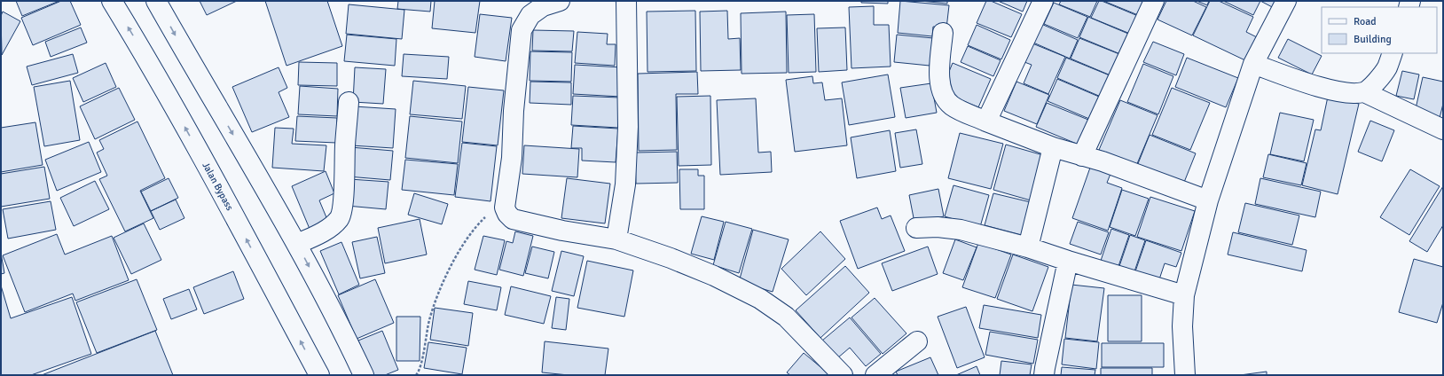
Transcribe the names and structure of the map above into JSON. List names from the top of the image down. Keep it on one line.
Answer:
{"streets":{"main road":["Jalan Bypass"]},"legend":["Road","Building"]}
